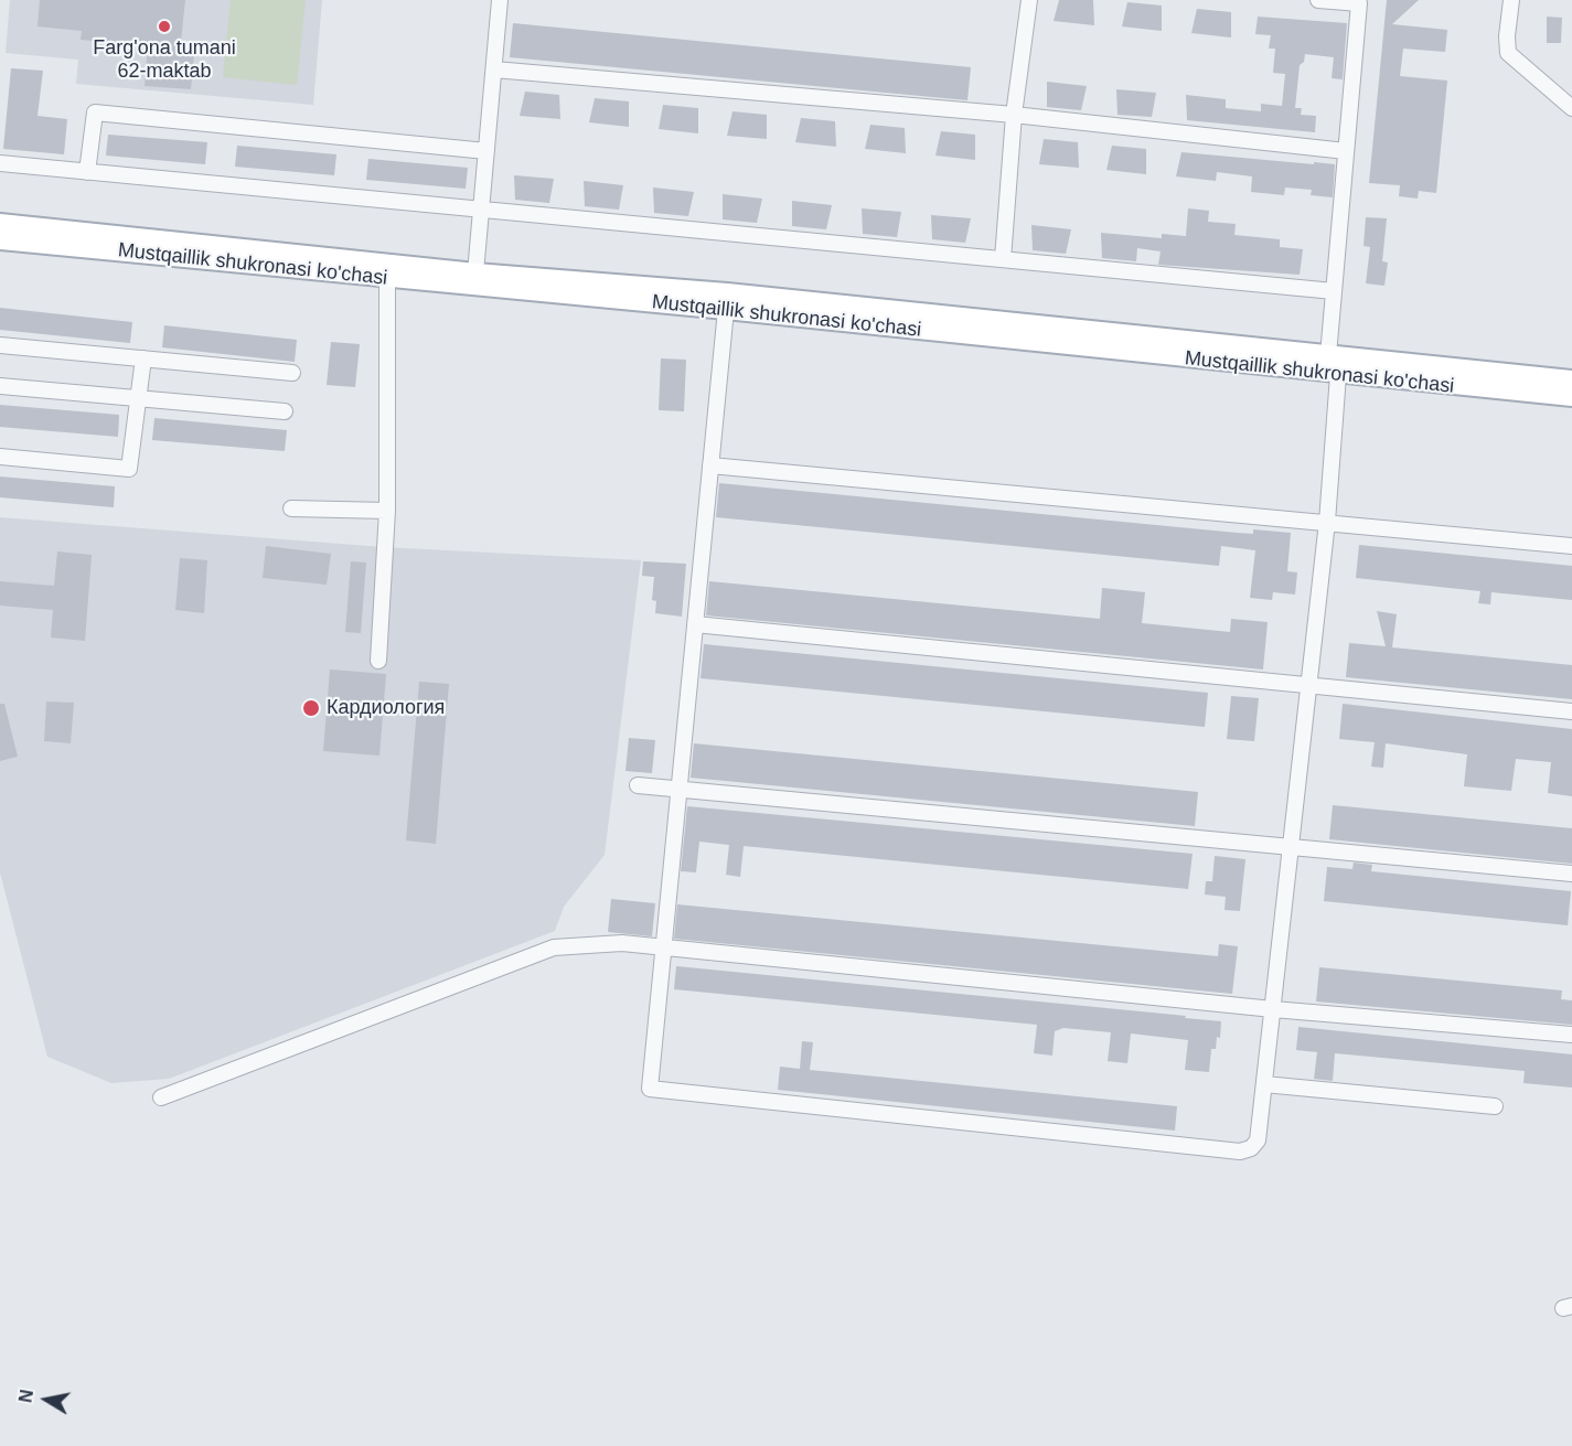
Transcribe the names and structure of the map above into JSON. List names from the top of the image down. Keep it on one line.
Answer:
{"streets":{"main road":["Mustqaillik shukronasi ko'chasi"]},"places":["Farg'ona tumani 62-maktab","Кардиология"],"north":"left"}
